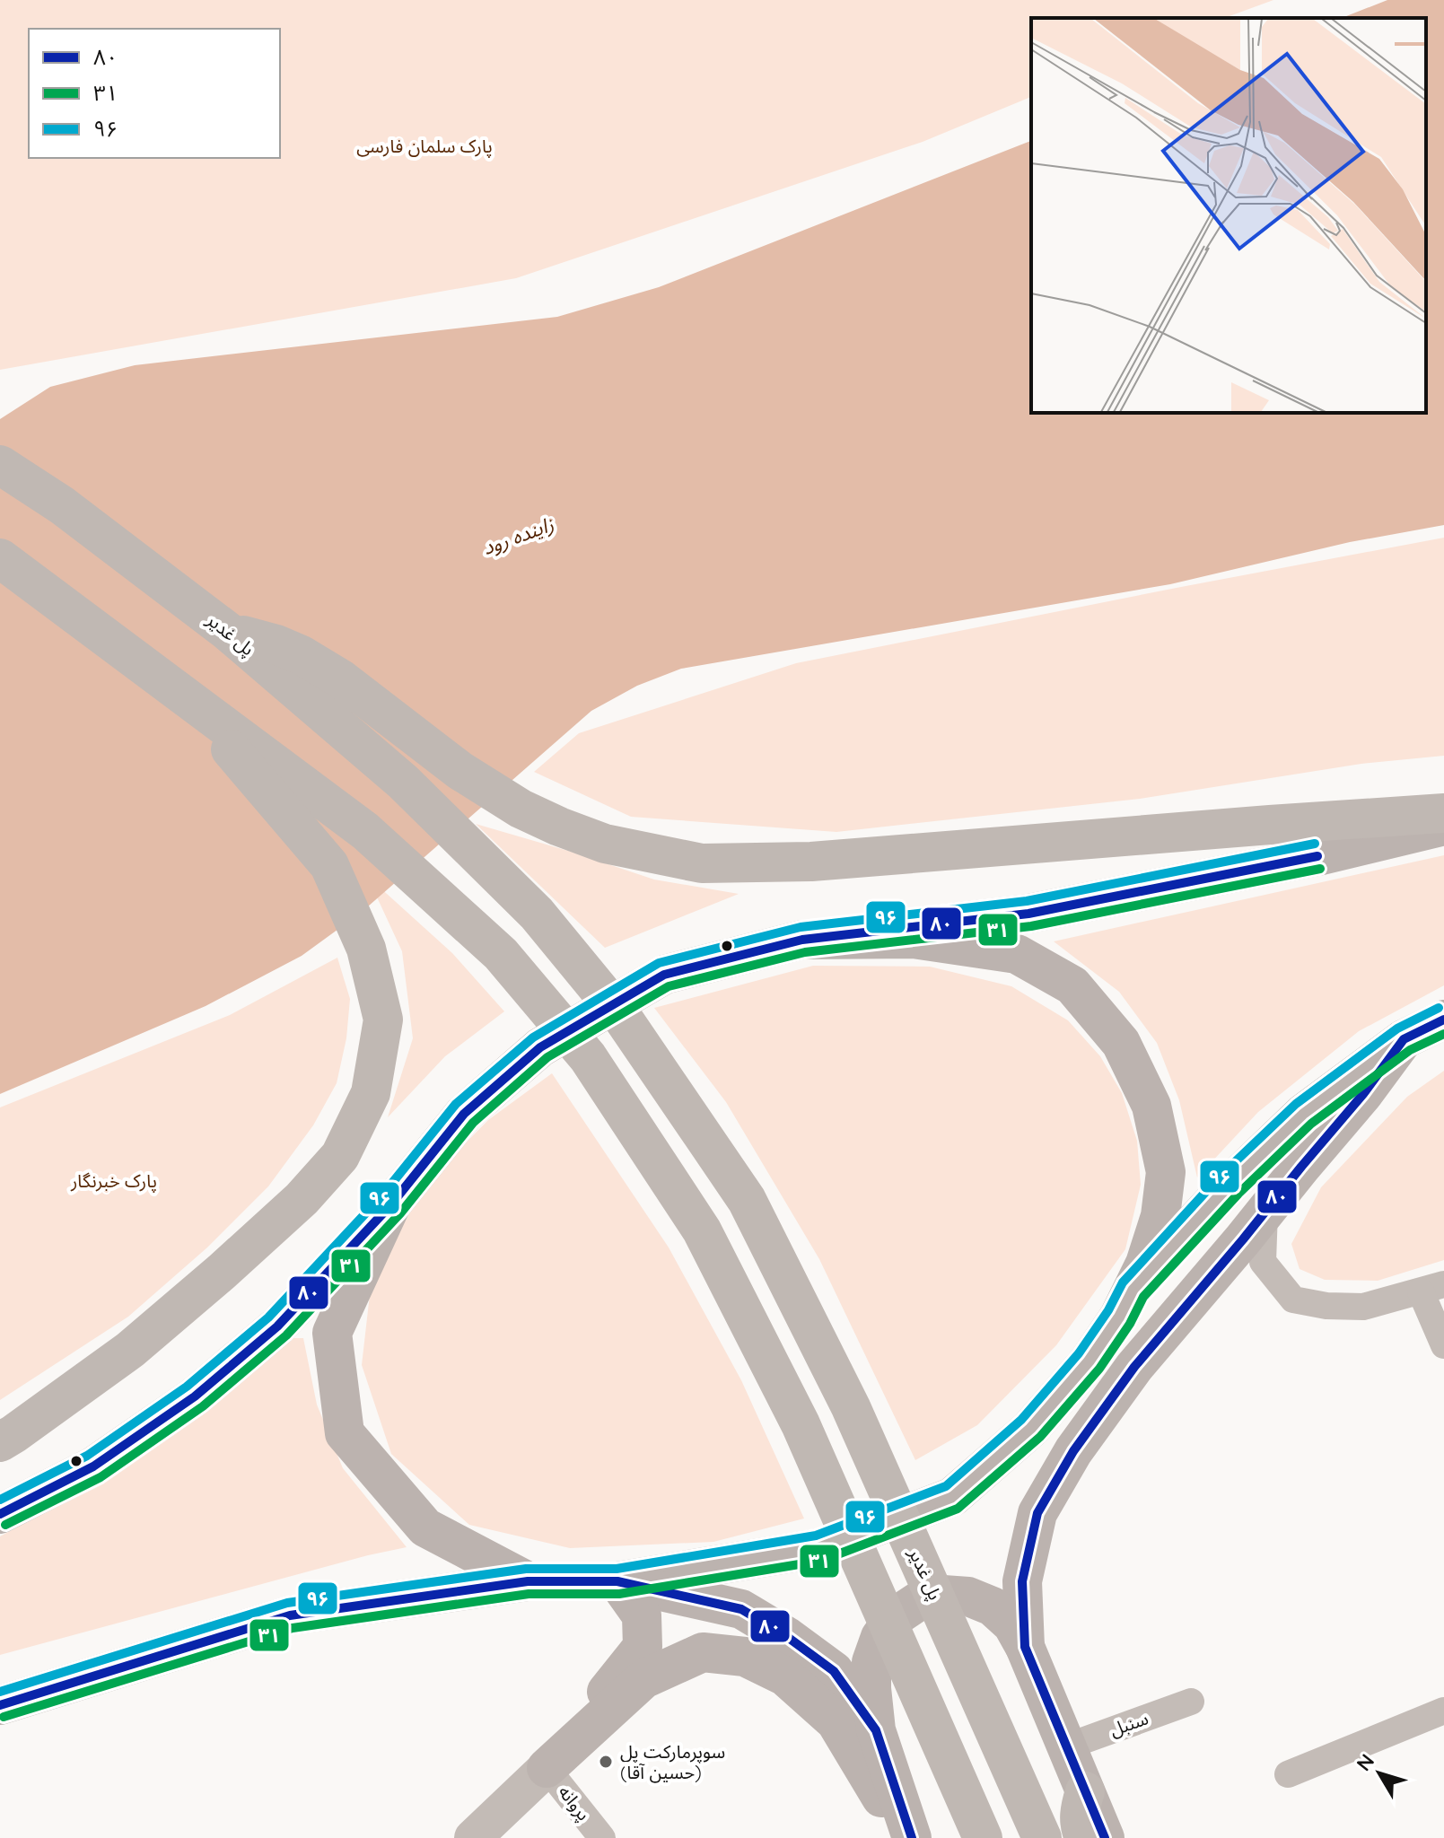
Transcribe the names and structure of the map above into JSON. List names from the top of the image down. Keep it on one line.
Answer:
{"streets":{"highway":["پل غدیر"],"street":["سنبل","پروانه"]},"water":["زاینده رود"],"parks":["پارک سلمان فارسی","پارک خبرنگار"],"places":["سوپرمارکت پل (حسین آقا)"],"lines":["transit line ۹۶","transit line ۸۰","transit line ۳۱"],"legend":["۸۰","۳۱","۹۶"],"north":"top left"}
